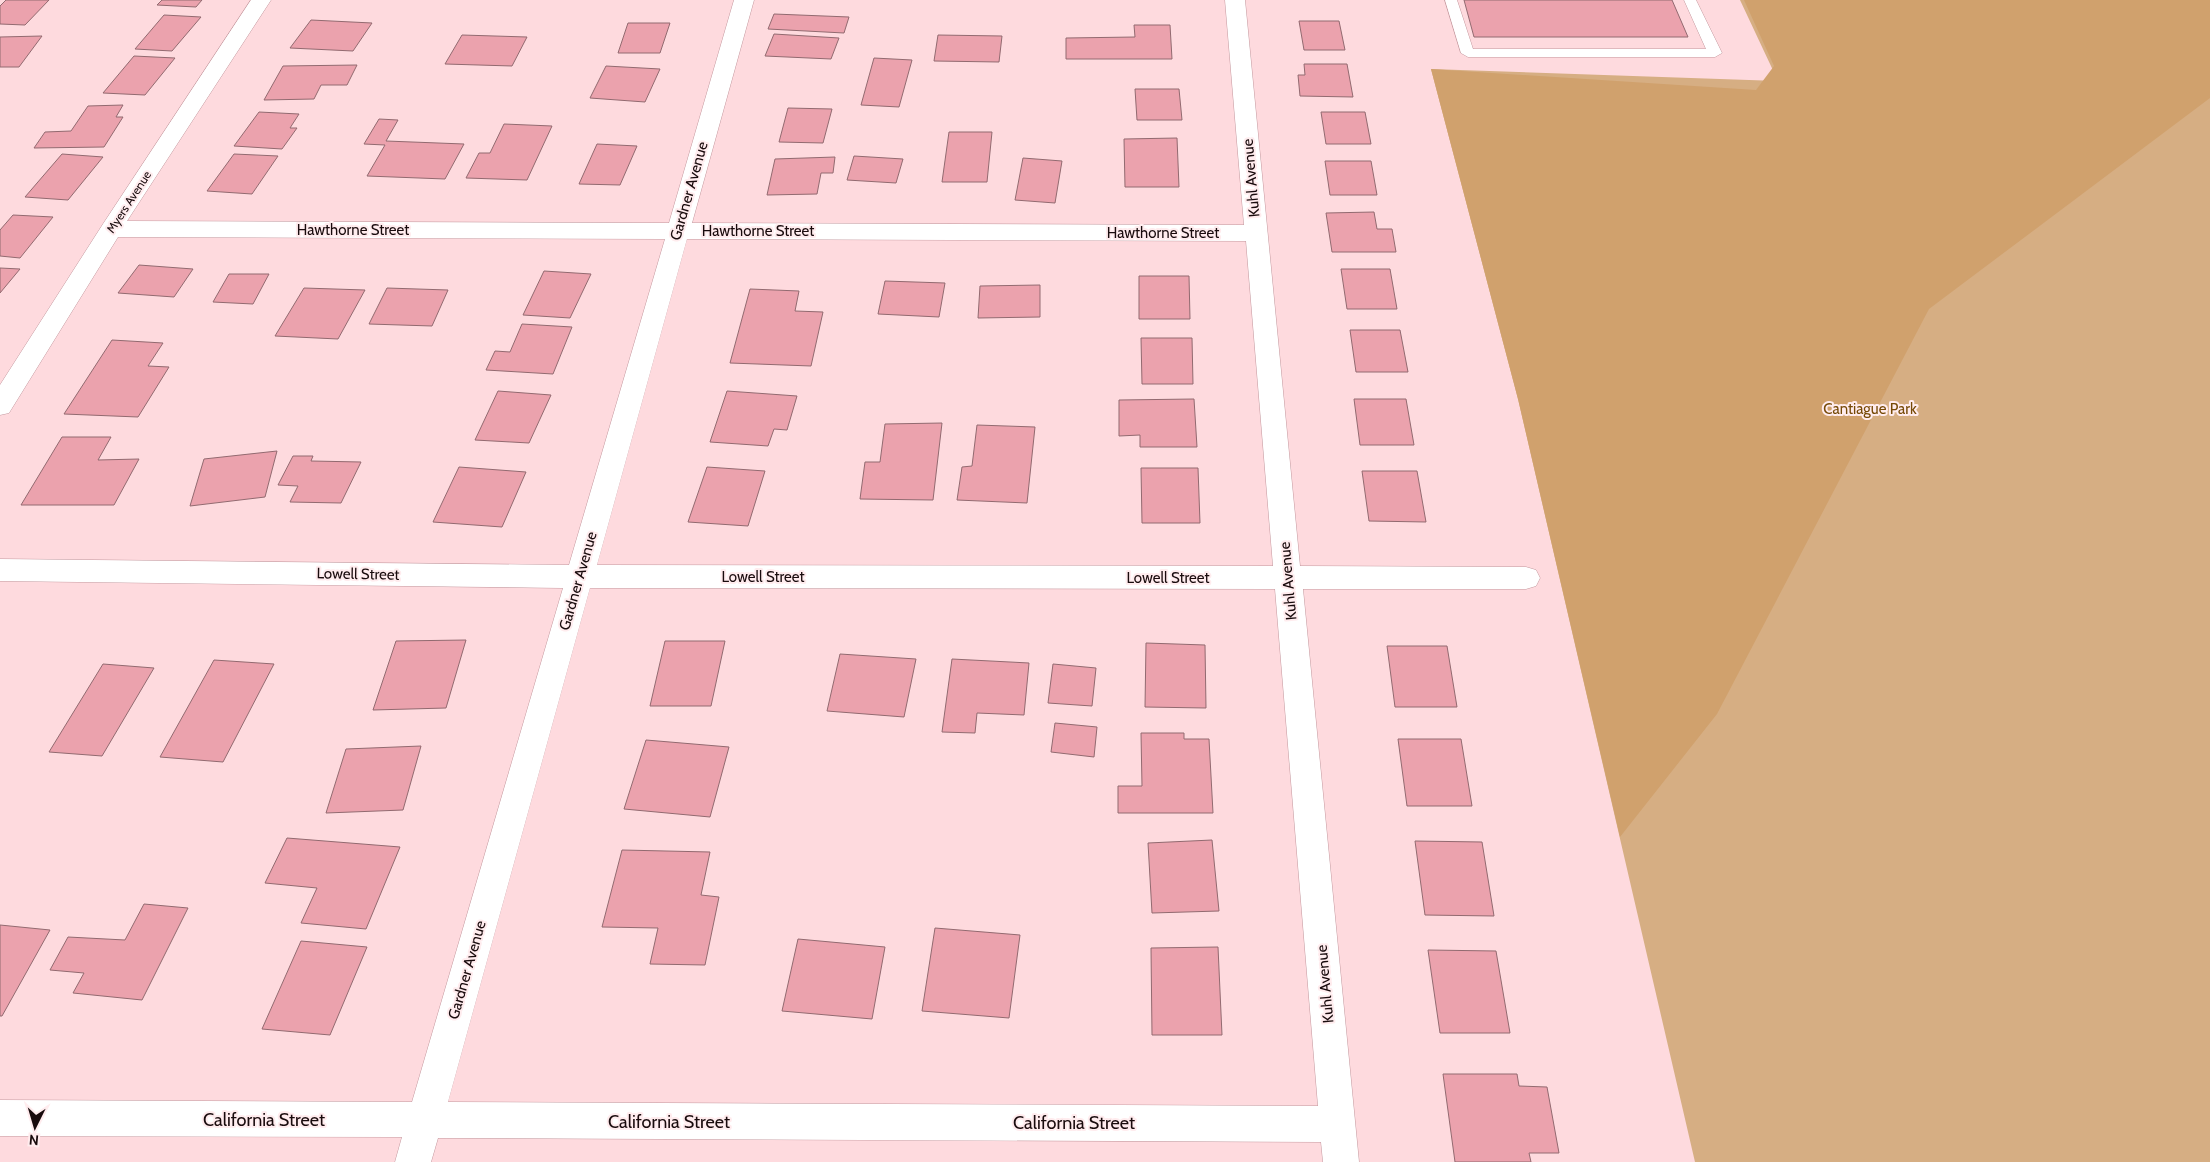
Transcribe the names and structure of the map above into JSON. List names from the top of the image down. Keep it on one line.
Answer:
{"streets":{"street":["Kuhl Avenue","Gardner Avenue","Myers Avenue","Hawthorne Street","Lowell Street","California Street"]},"crossings":[["Kuhl Avenue","Hawthorne Street"],["Kuhl Avenue","Lowell Street"],["Kuhl Avenue","California Street"],["Gardner Avenue","Hawthorne Street"],["Gardner Avenue","Lowell Street"],["Gardner Avenue","California Street"],["Myers Avenue","Hawthorne Street"]],"parks":["Cantiague Park"],"north":"bottom"}
